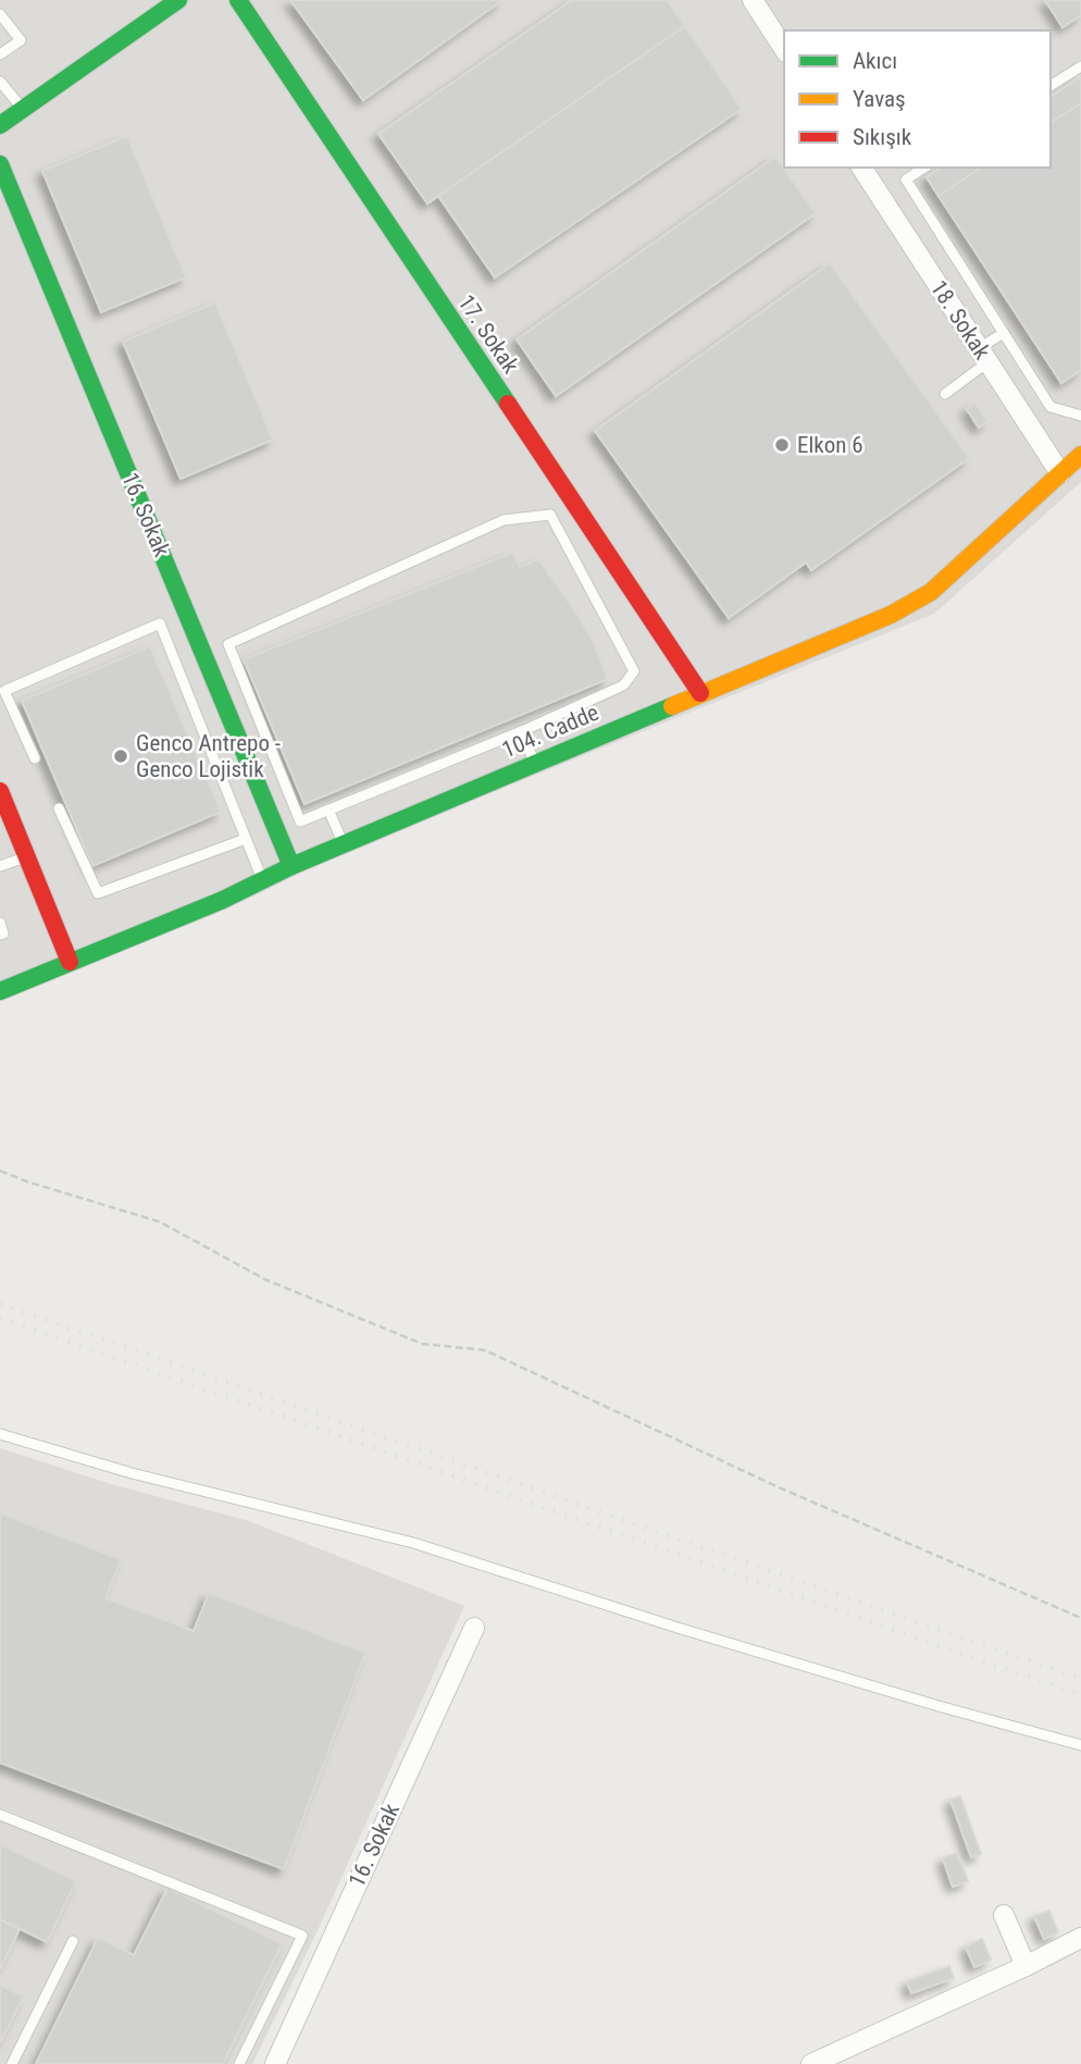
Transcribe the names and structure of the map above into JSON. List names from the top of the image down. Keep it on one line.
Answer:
{"streets":{"street":["18. Sokak","17. Sokak","16. Sokak","104. Cadde"]},"crossings":[["18. Sokak","104. Cadde"],["17. Sokak","104. Cadde"],["16. Sokak","104. Cadde"]],"places":["Elkon 6","Genco Antrepo - Genco Lojistik"],"legend":["Akıcı","Yavaş","Sıkışık"]}
